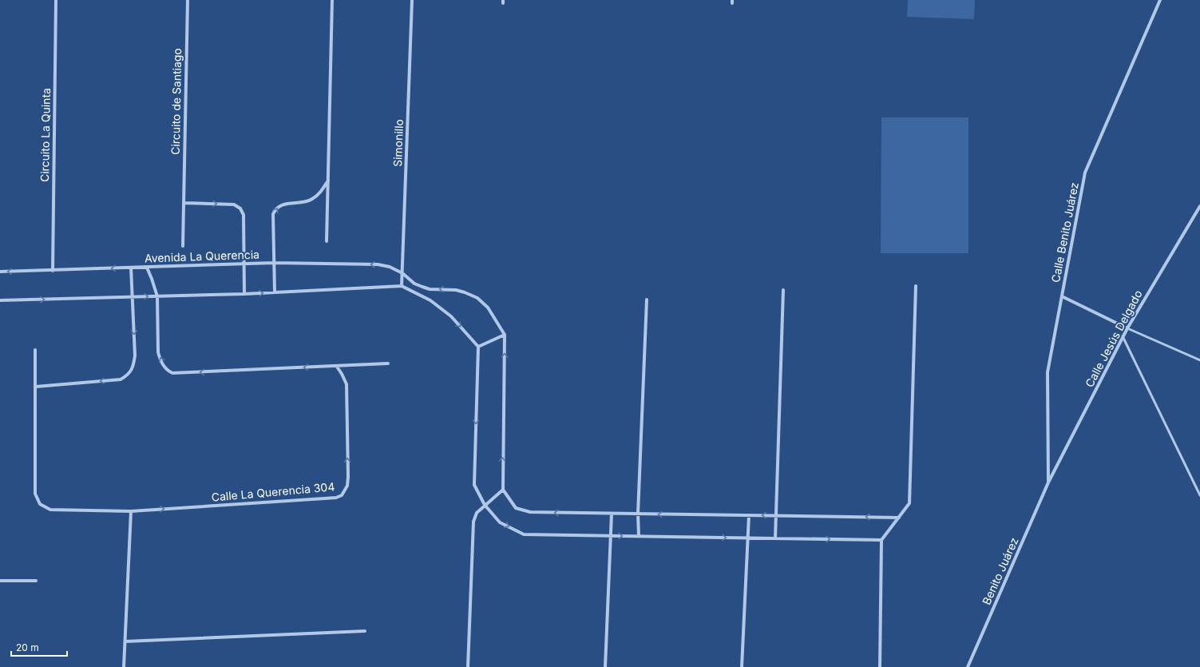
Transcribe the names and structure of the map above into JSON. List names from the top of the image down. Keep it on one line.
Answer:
{"streets":{"street":["Circuito de Santiago","Circuito La Quinta","Simonillo","Calle Benito Juárez","Avenida La Querencia","Calle Jesús Delgado","Calle La Querencia 304","Benito Juárez"]},"crossings":[["Circuito La Quinta","Avenida La Querencia"],["Simonillo","Avenida La Querencia"],["Calle Benito Juárez","Calle Jesús Delgado"],["Calle Benito Juárez","Benito Juárez"],["Calle Jesús Delgado","Benito Juárez"]],"scale_bar":"20 m"}
